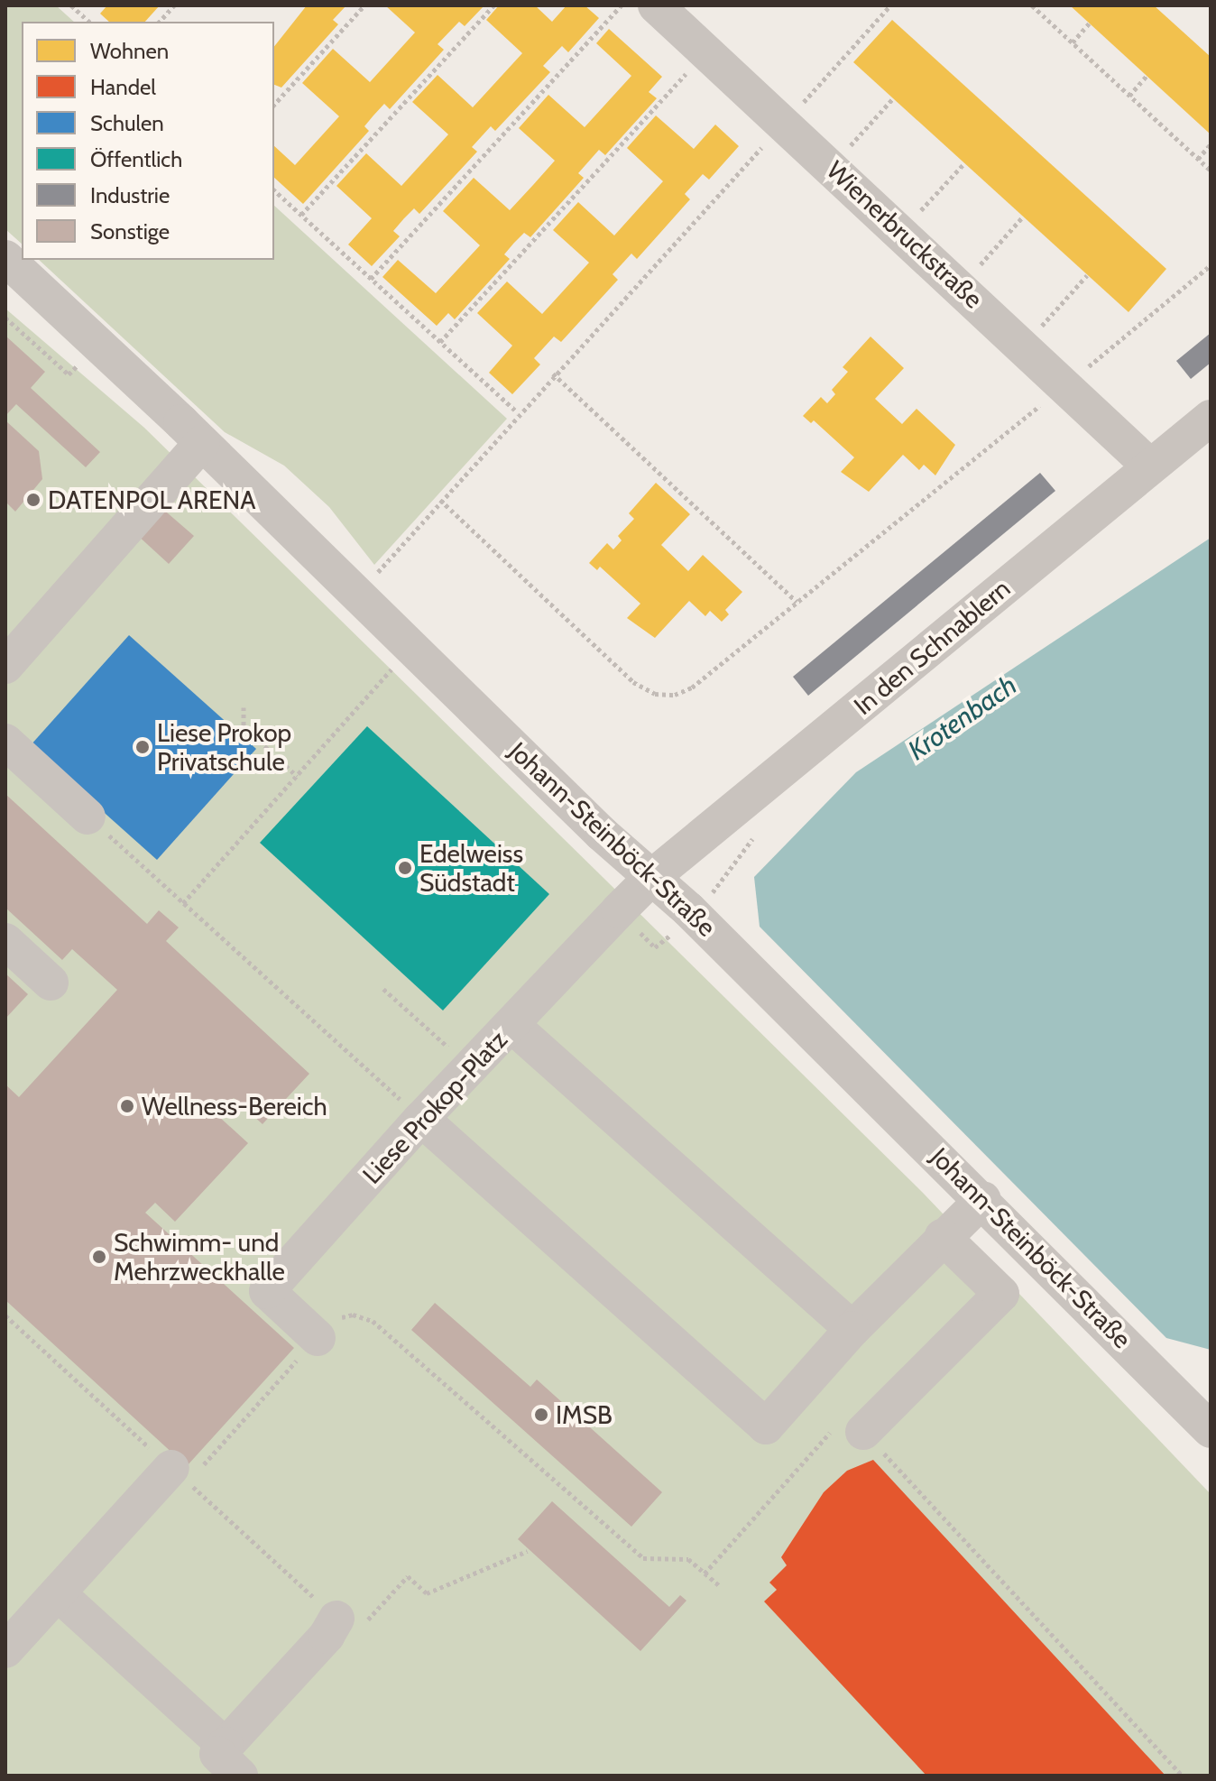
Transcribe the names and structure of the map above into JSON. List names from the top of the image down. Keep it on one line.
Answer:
{"streets":{"street":["Wienerbruckstraße","In den Schnablern","Johann-Steinböck-Straße","Liese Prokop-Platz"]},"crossings":[["Wienerbruckstraße","In den Schnablern"],["In den Schnablern","Johann-Steinböck-Straße"],["In den Schnablern","Liese Prokop-Platz"],["Johann-Steinböck-Straße","Liese Prokop-Platz"]],"water":["Krotenbach"],"places":["DATENPOL ARENA","Liese Prokop Privatschule","Edelweiss Südstadt","Wellness-Bereich","Schwimm- und Mehrzweckhalle","IMSB"],"legend":["Wohnen","Handel","Schulen","Öffentlich","Industrie","Sonstige"]}
